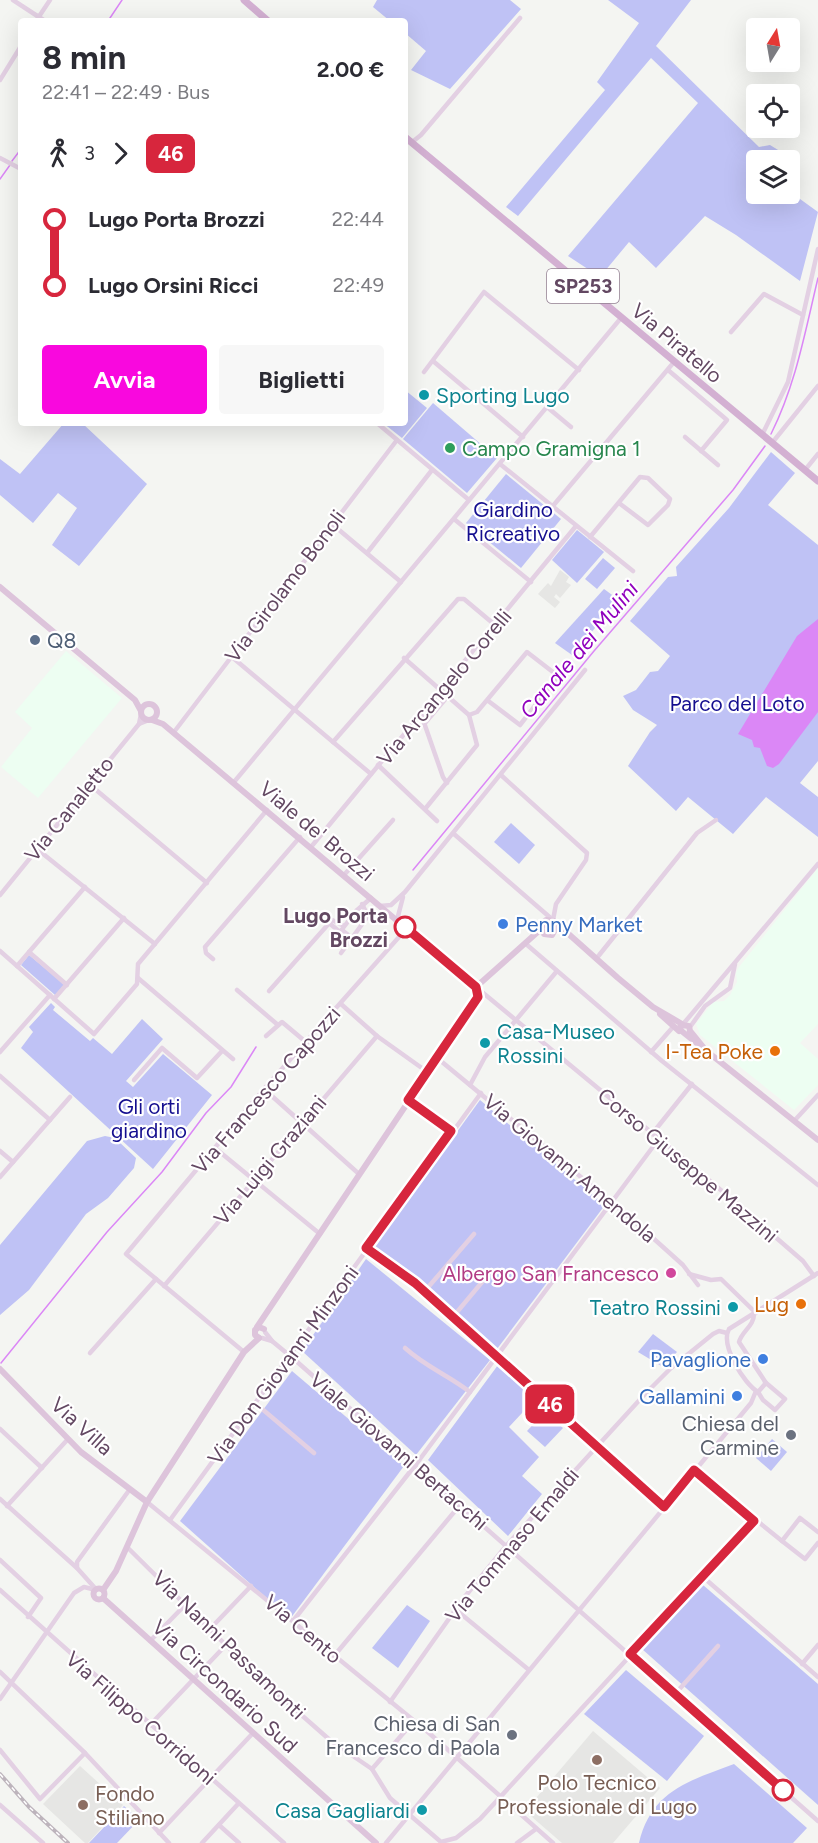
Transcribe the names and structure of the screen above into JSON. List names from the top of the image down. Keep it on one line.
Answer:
{"streets":{"main road":["SP253","Via Piratello"],"street":["Via Girolamo Bonoli","Via Arcangelo Corelli","Via Canaletto","Viale de' Brozzi","Via Francesco Capozzi","Via Luigi Graziani","Corso Giuseppe Mazzini","Via Giovanni Amendola","Via Don Giovanni Minzoni","Via Villa","Viale Giovanni Bertacchi","Via Tommaso Emaldi","Via Cento","Via Nanni Passamonti","Via Circondario Sud","Via Filippo Corridoni"]},"crossings":[["Via Girolamo Bonoli","Viale de' Brozzi"],["Via Arcangelo Corelli","Viale de' Brozzi"],["Via Canaletto","Viale de' Brozzi"],["Viale de' Brozzi","Via Francesco Capozzi"],["Viale de' Brozzi","Corso Giuseppe Mazzini"],["Corso Giuseppe Mazzini","Via Tommaso Emaldi"],["Via Giovanni Amendola","Via Don Giovanni Minzoni"],["Via Don Giovanni Minzoni","Viale Giovanni Bertacchi"],["Via Don Giovanni Minzoni","Via Cento"],["Via Villa","Via Cento"],["Viale Giovanni Bertacchi","Via Tommaso Emaldi"],["Via Tommaso Emaldi","Via Cento"],["Via Cento","Via Nanni Passamonti"]],"water":["Canale dei Mulini"],"parks":["Giardino Ricreativo","Parco del Loto","Gli orti giardino"],"places":["Sporting Lugo","Campo Gramigna 1","Q8","Penny Market","Lugo Porta Brozzi","Casa-Museo Rossini","I-Tea Poke","Albergo San Francesco","Lug","Teatro Rossini","Pavaglione","Gallamini","Chiesa del Carmine","Chiesa di San Francesco di Paola","Polo Tecnico Professionale di Lugo","Fondo Stiliano","Casa Gagliardi"],"lines":["bus line 46"],"north":"top","page":{"on_map":"46","heading":["8 min","22:41 – 22:49 · Bus","2.00 €"],"legs":["3","46"],"list":[{"name":"Lugo Porta Brozzi","value":"22:44"},{"name":"Lugo Orsini Ricci","value":"22:49"}],"buttons":["Avvia","Biglietti"]}}
